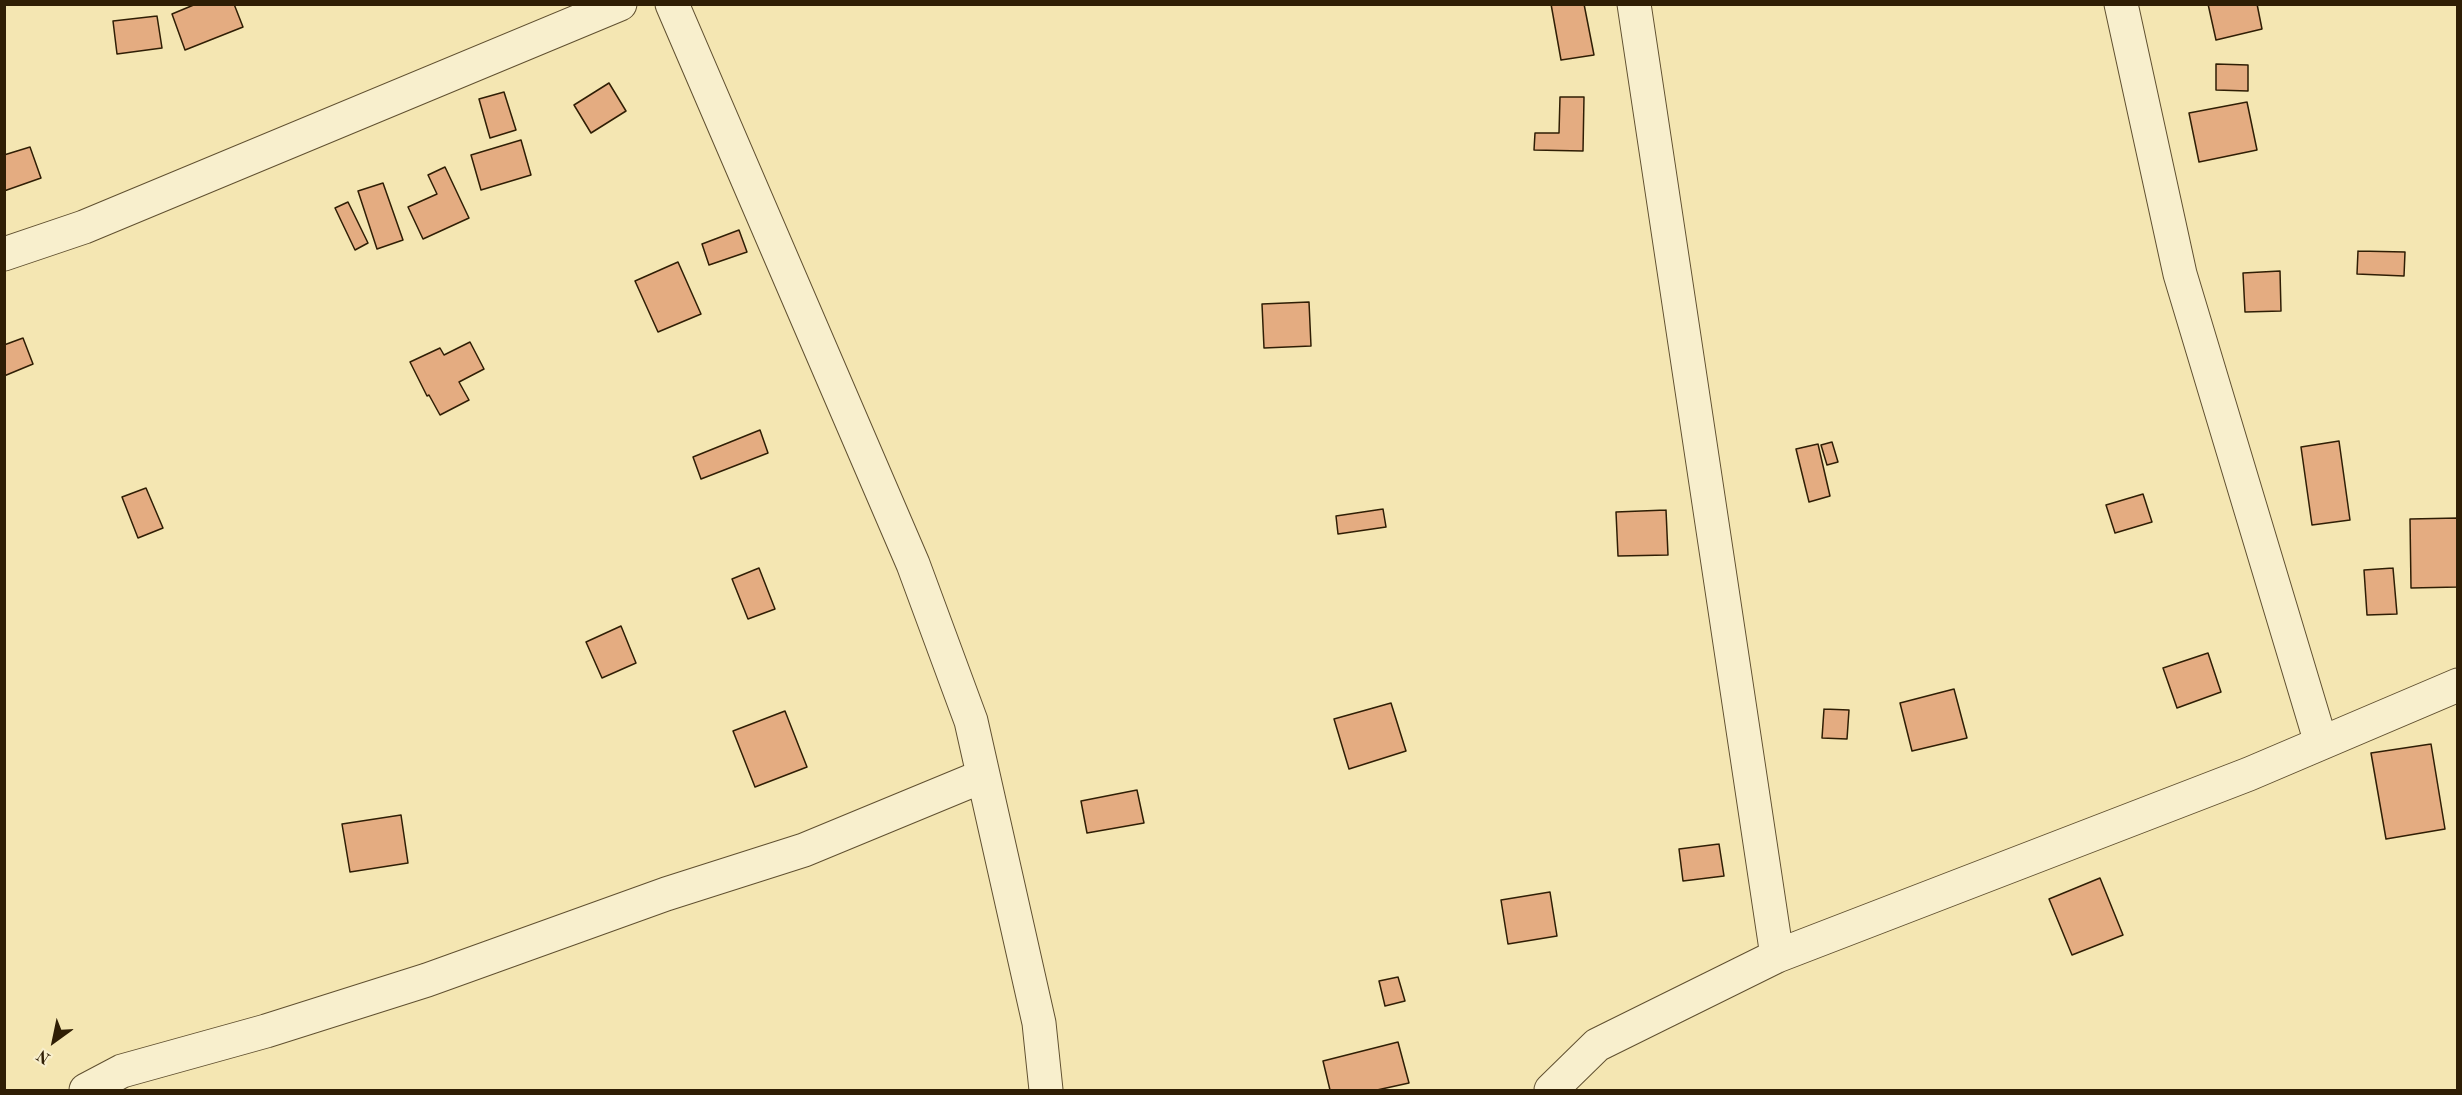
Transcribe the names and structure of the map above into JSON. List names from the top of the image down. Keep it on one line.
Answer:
{"north":"bottom left"}
